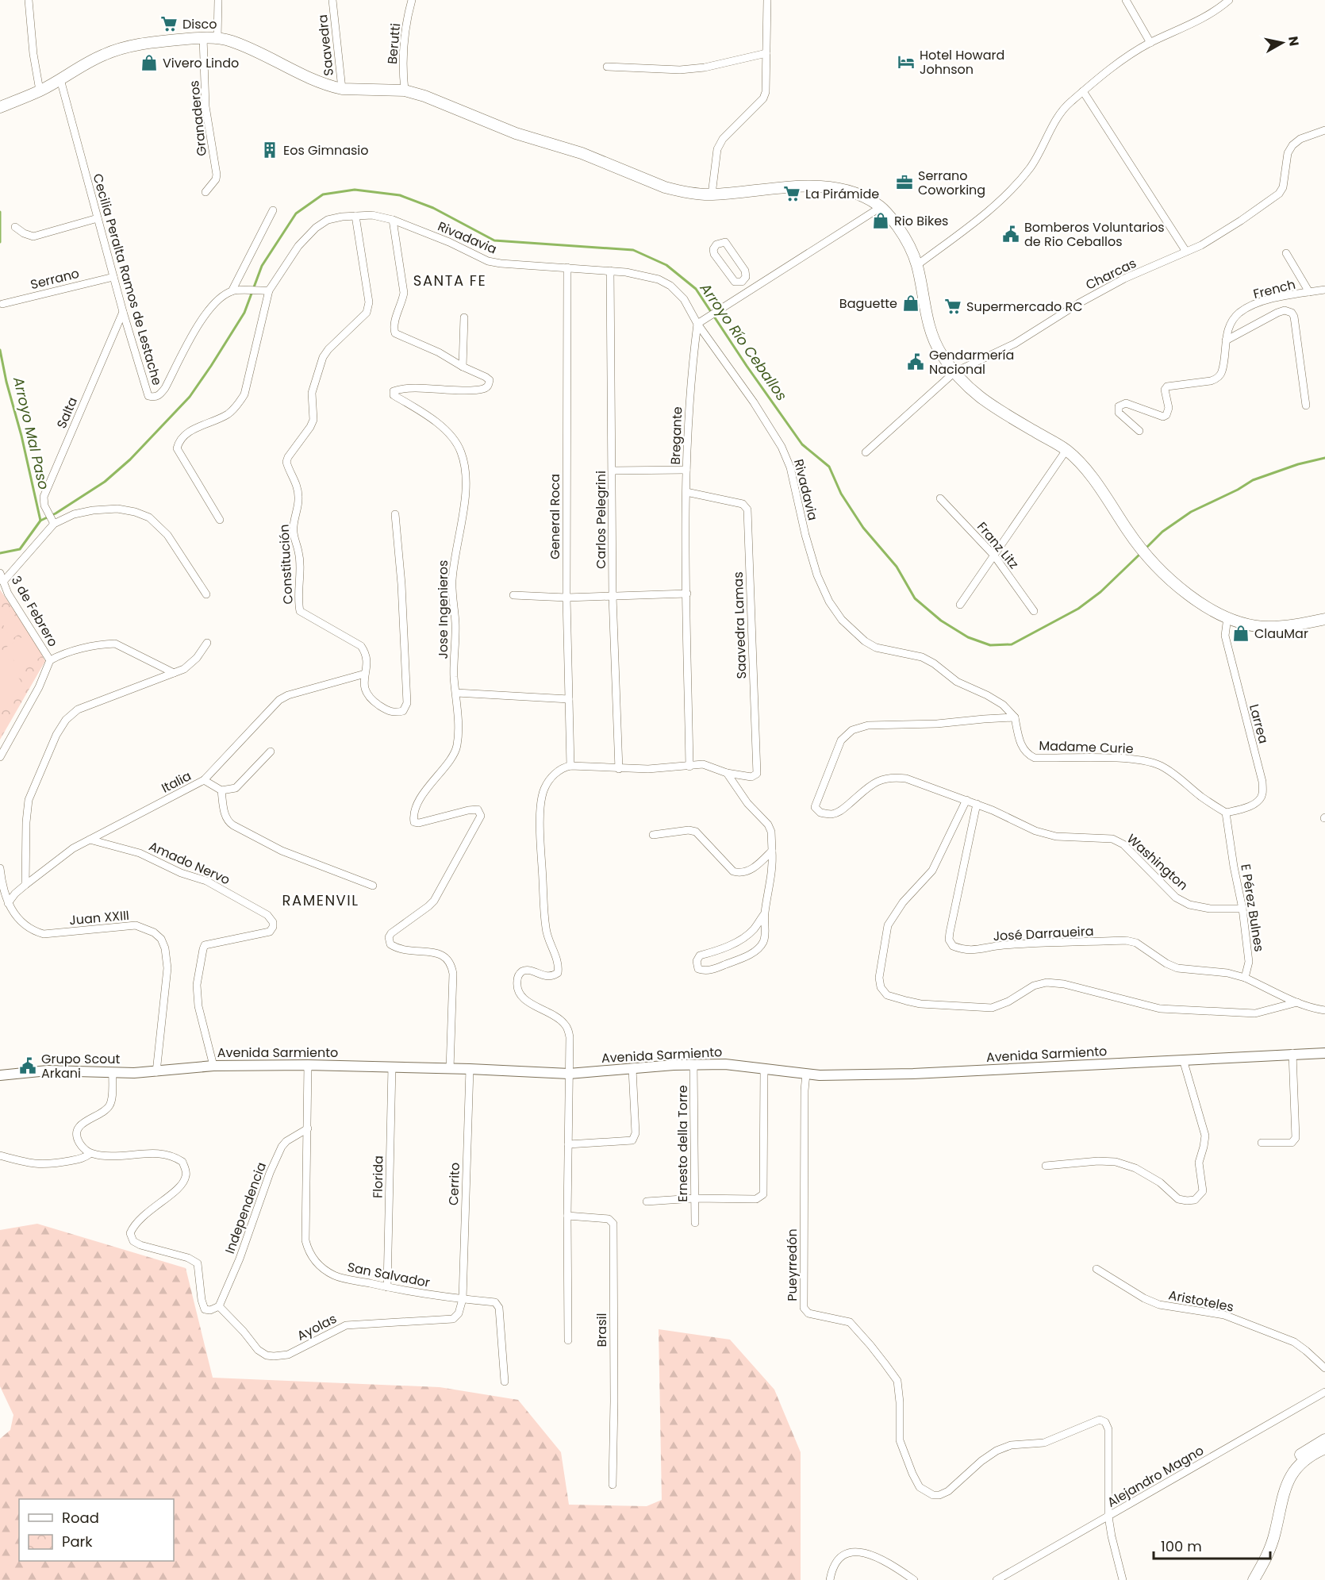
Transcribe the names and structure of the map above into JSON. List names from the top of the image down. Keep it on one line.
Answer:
{"streets":{"street":["Berutti","Saavedra","Granaderos","Rivadavia","Charcas","Serrano","Cecilia Peralta Ramos de Lestache","French","Salta","Bregante","General Roca","Carlos Pelegrini","Franz Litz","Constitución","Jose Ingenieros","3 de Febrero","Saavedra Lamas","Larrea","Madame Curie","Italia","Washington","Amado Nervo","E Pérez Bulnes","Juan XXIII","José Darraueira","Avenida Sarmiento","Ernesto della Torre","Florida","Cerrito","Independencia","Pueyrredón","San Salvador","Aristoteles","Ayolas","Brasil","Alejandro Magno"]},"crossings":[["Rivadavia","Bregante"],["Rivadavia","General Roca"],["Rivadavia","Carlos Pelegrini"],["Rivadavia","Constitución"],["Rivadavia","Jose Ingenieros"],["Rivadavia","Madame Curie"],["Serrano","Cecilia Peralta Ramos de Lestache"],["Cecilia Peralta Ramos de Lestache","Salta"],["Bregante","Saavedra Lamas"],["Jose Ingenieros","Avenida Sarmiento"],["Larrea","Madame Curie"],["Larrea","E Pérez Bulnes"],["Madame Curie","E Pérez Bulnes"],["Italia","Amado Nervo"],["Italia","Juan XXIII"],["Washington","E Pérez Bulnes"],["Washington","José Darraueira"],["Amado Nervo","Avenida Sarmiento"],["E Pérez Bulnes","José Darraueira"],["Juan XXIII","Avenida Sarmiento"],["Avenida Sarmiento","Ernesto della Torre"],["Avenida Sarmiento","Florida"],["Avenida Sarmiento","Cerrito"],["Avenida Sarmiento","Pueyrredón"],["Avenida Sarmiento","San Salvador"],["Florida","San Salvador"],["Cerrito","San Salvador"],["Cerrito","Ayolas"],["Independencia","San Salvador"],["Independencia","Ayolas"],["Pueyrredón","Alejandro Magno"],["San Salvador","Ayolas"]],"districts":["SANTA FE","RAMENVIL"],"water":["Arroyo Río Ceballos","Arroyo Mal Paso"],"places":{"supermarket":["Disco","La Pirámide","Supermercado RC"],"hotel":["Hotel Howard Johnson"],"shop":["Vivero Lindo","Rio Bikes","Baguette","ClauMar"],"building":["Eos Gimnasio"],"office":["Serrano Coworking"],"public building":["Bomberos Voluntarios de Rio Ceballos","Gendarmería Nacional","Grupo Scout Arkani"]},"legend":["Road","Park"],"scale_bar":"100 m","north":"right"}
